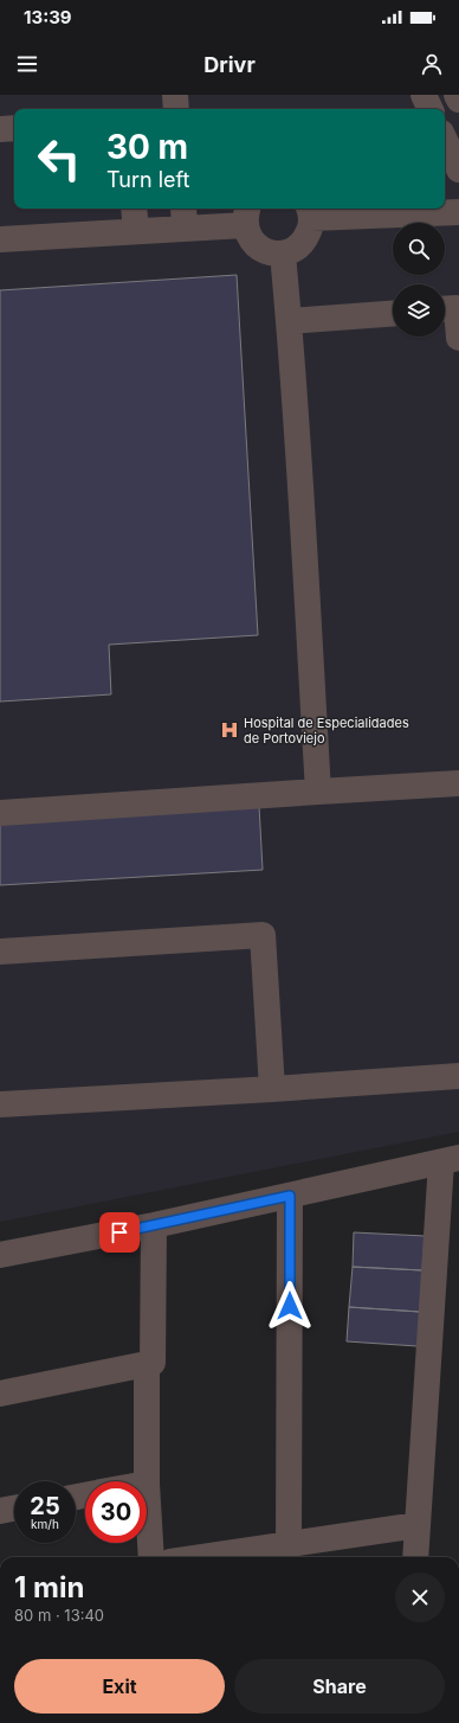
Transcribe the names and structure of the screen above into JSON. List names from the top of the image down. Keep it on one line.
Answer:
{"places":{"hospital":["Hospital de Especialidades de Portoviejo"]},"page":{"status":"13:39","header":"Drivr","turn":["30 m","Turn left"],"speed":"25 km/h","limit":"30","heading":["1 min","80 m · 13:40"],"buttons":["Exit","Share"]}}
